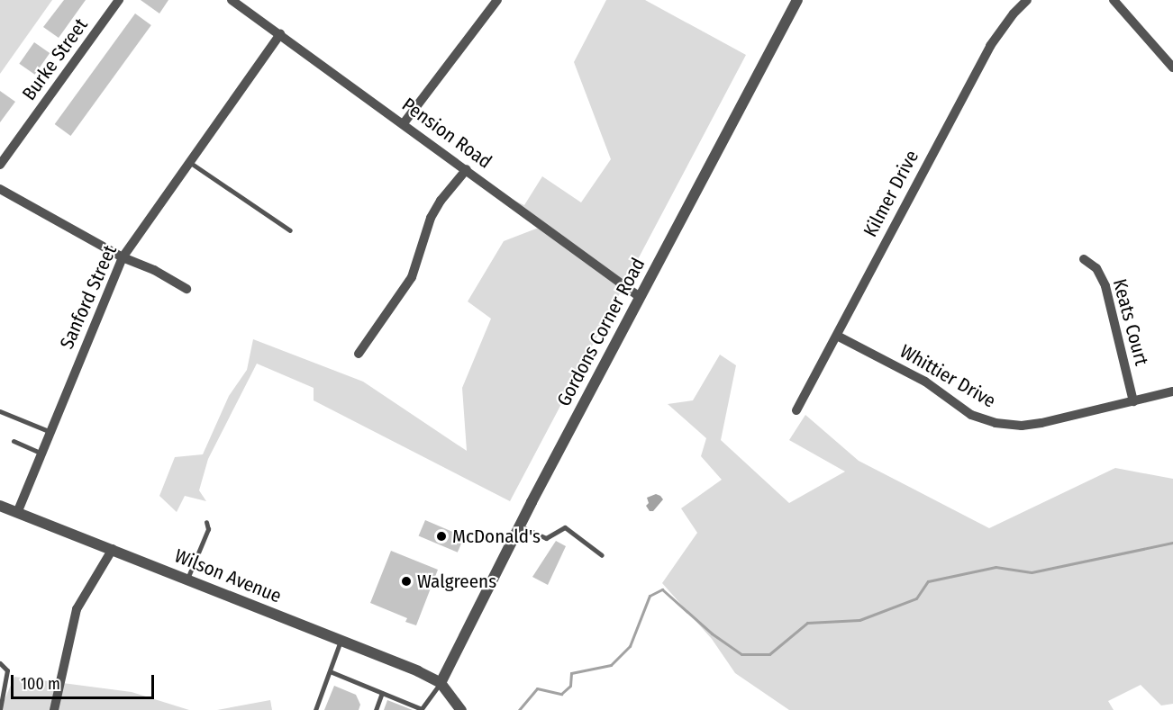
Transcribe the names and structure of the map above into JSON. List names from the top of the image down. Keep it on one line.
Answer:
{"streets":{"street":["Burke Street","Pension Road","Kilmer Drive","Sanford Street","Keats Court","Gordons Corner Road","Whittier Drive","Wilson Avenue"]},"crossings":[["Pension Road","Sanford Street"],["Pension Road","Gordons Corner Road"],["Kilmer Drive","Whittier Drive"],["Sanford Street","Wilson Avenue"],["Keats Court","Whittier Drive"],["Gordons Corner Road","Wilson Avenue"]],"places":["McDonald's","Walgreens"],"scale_bar":"100 m"}
